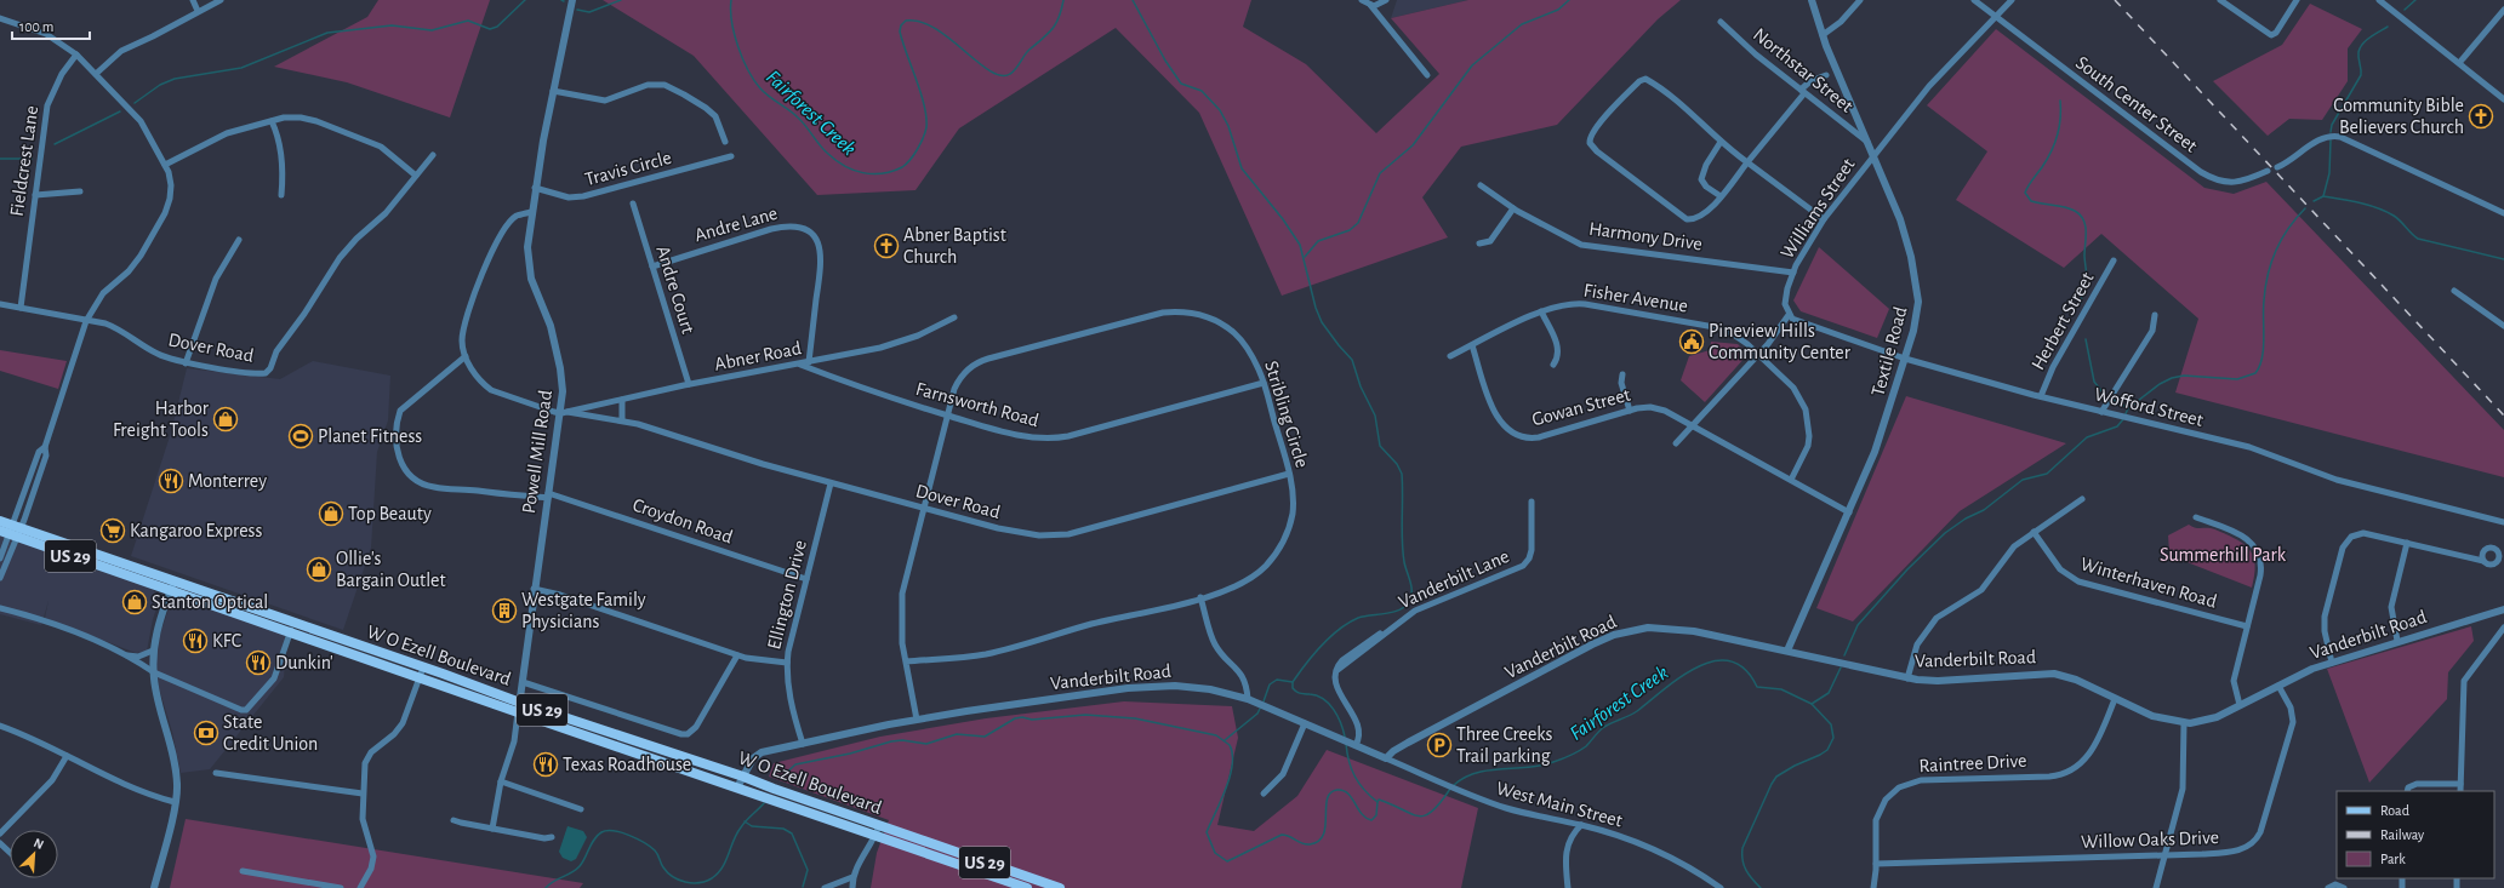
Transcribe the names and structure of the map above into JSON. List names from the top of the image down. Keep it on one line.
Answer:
{"streets":{"main road":["US 29","W O Ezell Boulevard"],"street":["Northstar Street","South Center Street","Fieldcrest Lane","Travis Circle","Williams Street","Andre Lane","Harmony Drive","Andre Court","Fisher Avenue","Herbert Street","Dover Road","Textile Road","Abner Road","Farnsworth Road","Gowan Street","Wofford Street","Stribling Circle","Powell Mill Road","Croydon Road","Vanderbilt Lane","Winterhaven Road","Ellington Drive","Vanderbilt Road","Raintree Drive","West Main Street","Willow Oaks Drive"]},"crossings":[["Northstar Street","Textile Road"],["South Center Street","Williams Street"],["Fieldcrest Lane","Dover Road"],["Travis Circle","Powell Mill Road"],["Williams Street","Harmony Drive"],["Williams Street","Textile Road"],["Williams Street","Wofford Street"],["Andre Lane","Andre Court"],["Andre Lane","Abner Road"],["Andre Court","Abner Road"],["Fisher Avenue","Gowan Street"],["Herbert Street","Wofford Street"],["Dover Road","Abner Road"],["Dover Road","Stribling Circle"],["Dover Road","Powell Mill Road"],["Dover Road","Croydon Road"],["Dover Road","Ellington Drive"],["Textile Road","Gowan Street"],["Textile Road","Wofford Street"],["Textile Road","Vanderbilt Road"],["Abner Road","Farnsworth Road"],["Abner Road","Powell Mill Road"],["Farnsworth Road","Stribling Circle"],["Stribling Circle","Vanderbilt Road"],["Powell Mill Road","Croydon Road"],["Powell Mill Road","W O Ezell Boulevard"],["Croydon Road","Ellington Drive"],["Vanderbilt Lane","Vanderbilt Road"],["Ellington Drive","Vanderbilt Road"],["Vanderbilt Road","W O Ezell Boulevard"],["Vanderbilt Road","Raintree Drive"],["Vanderbilt Road","West Main Street"],["Vanderbilt Road","Willow Oaks Drive"],["Raintree Drive","Willow Oaks Drive"]],"water":["Fairforest Creek"],"parks":["Summerhill Park"],"places":{"church":["Community Bible Believers Church","Abner Baptist Church"],"public building":["Pineview Hills Community Center"],"shop":["Harbor Freight Tools","Top Beauty","Ollie's Bargain Outlet","Stanton Optical"],"sports":["Planet Fitness"],"restaurant":["Monterrey","KFC","Dunkin'","Texas Roadhouse"],"supermarket":["Kangaroo Express"],"building":["Westgate Family Physicians"],"bank":["State Credit Union"],"parking":["Three Creeks Trail parking"]},"legend":["Road","Railway","Park"],"scale_bar":"100 m","north":"top right"}
